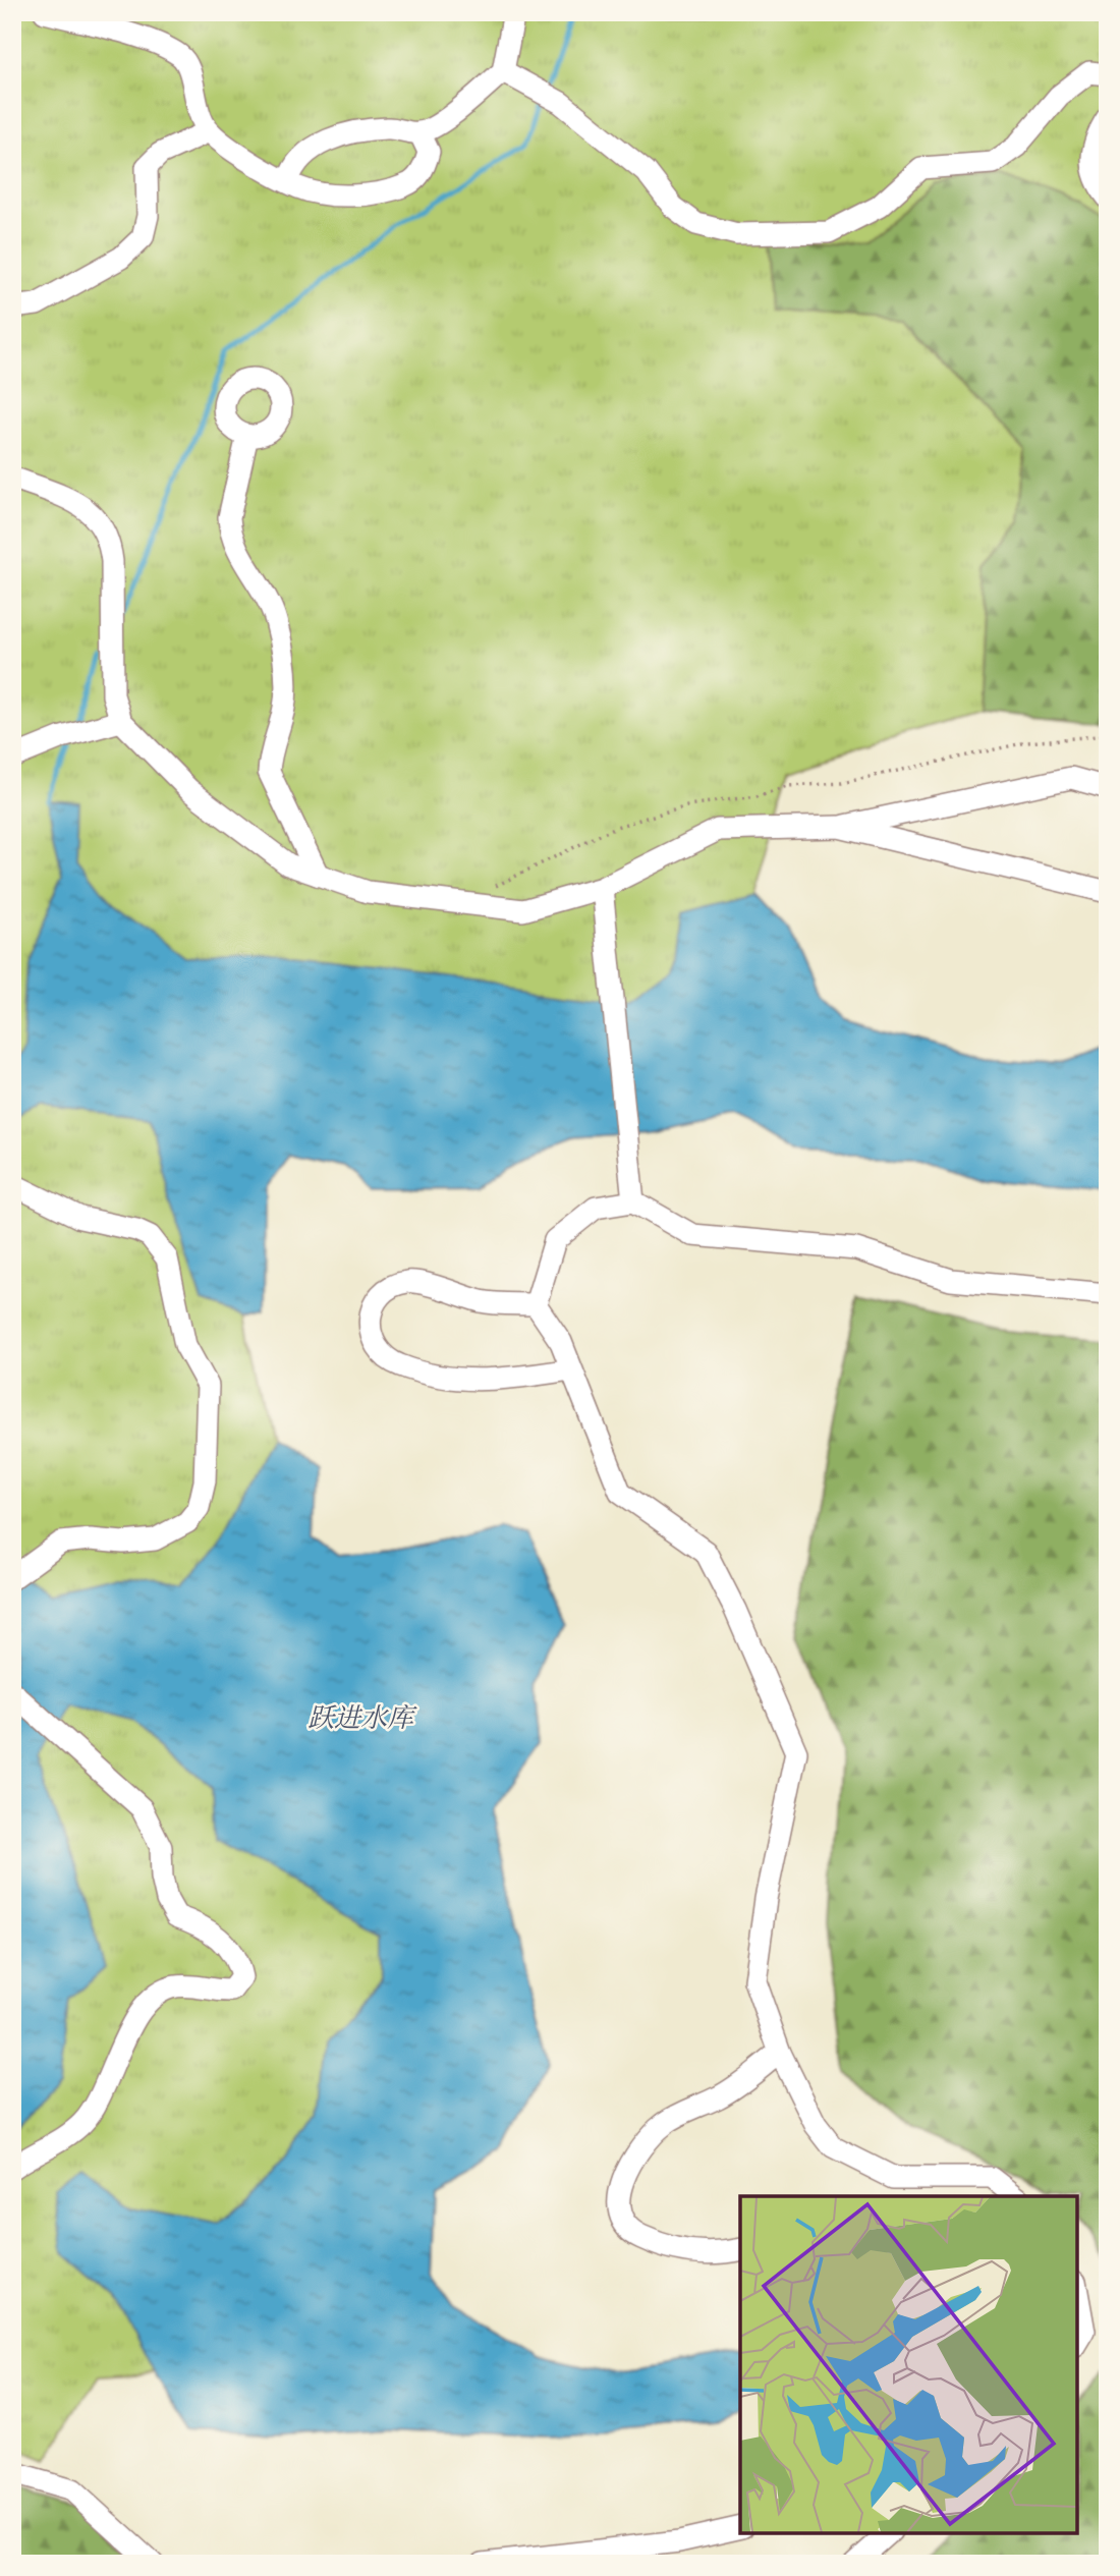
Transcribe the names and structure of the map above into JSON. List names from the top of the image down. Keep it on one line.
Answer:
{"water":["跃进水库"]}
